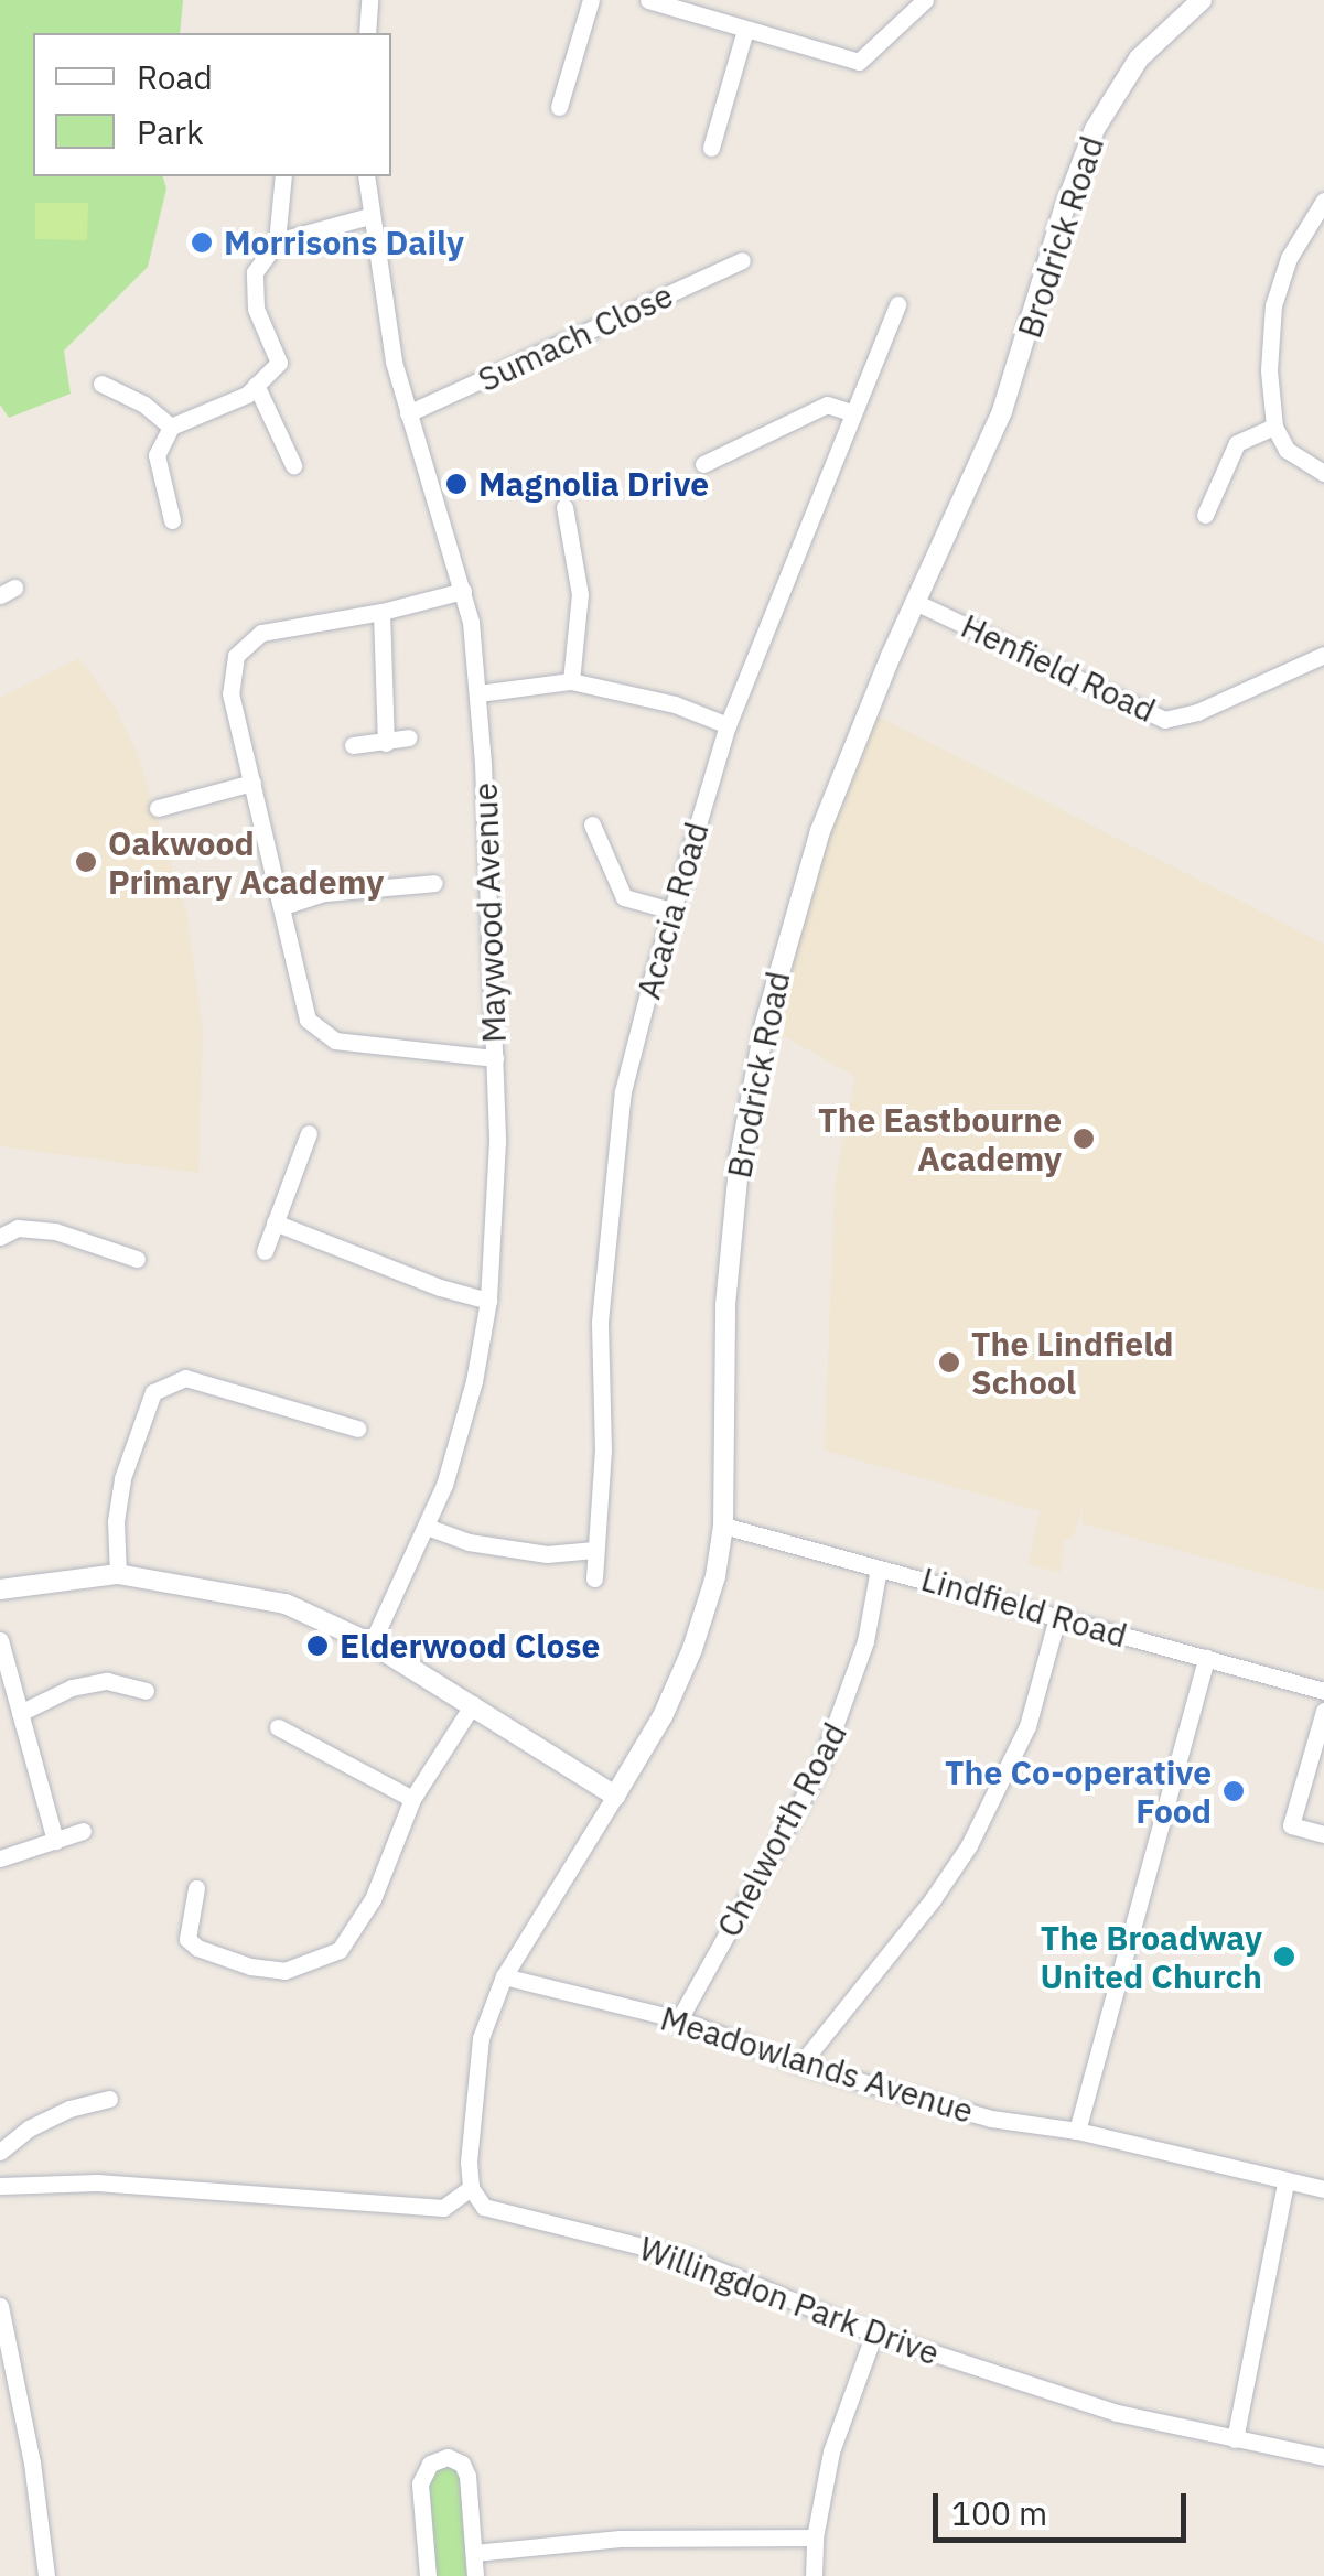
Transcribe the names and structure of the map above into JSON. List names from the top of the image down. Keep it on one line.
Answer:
{"streets":{"street":["Brodrick Road","Sumach Close","Henfield Road","Acacia Road","Maywood Avenue","Lindfield Road","Chelworth Road","Meadowlands Avenue","Willingdon Park Drive"]},"crossings":[["Brodrick Road","Henfield Road"],["Brodrick Road","Lindfield Road"],["Brodrick Road","Meadowlands Avenue"],["Brodrick Road","Willingdon Park Drive"],["Sumach Close","Maywood Avenue"],["Lindfield Road","Chelworth Road"],["Chelworth Road","Meadowlands Avenue"]],"places":["Morrisons Daily","Magnolia Drive","Oakwood Primary Academy","The Eastbourne Academy","The Lindfield School","Elderwood Close","The Co-operative Food","The Broadway United Church"],"legend":["Road","Park"],"scale_bar":"100 m"}
